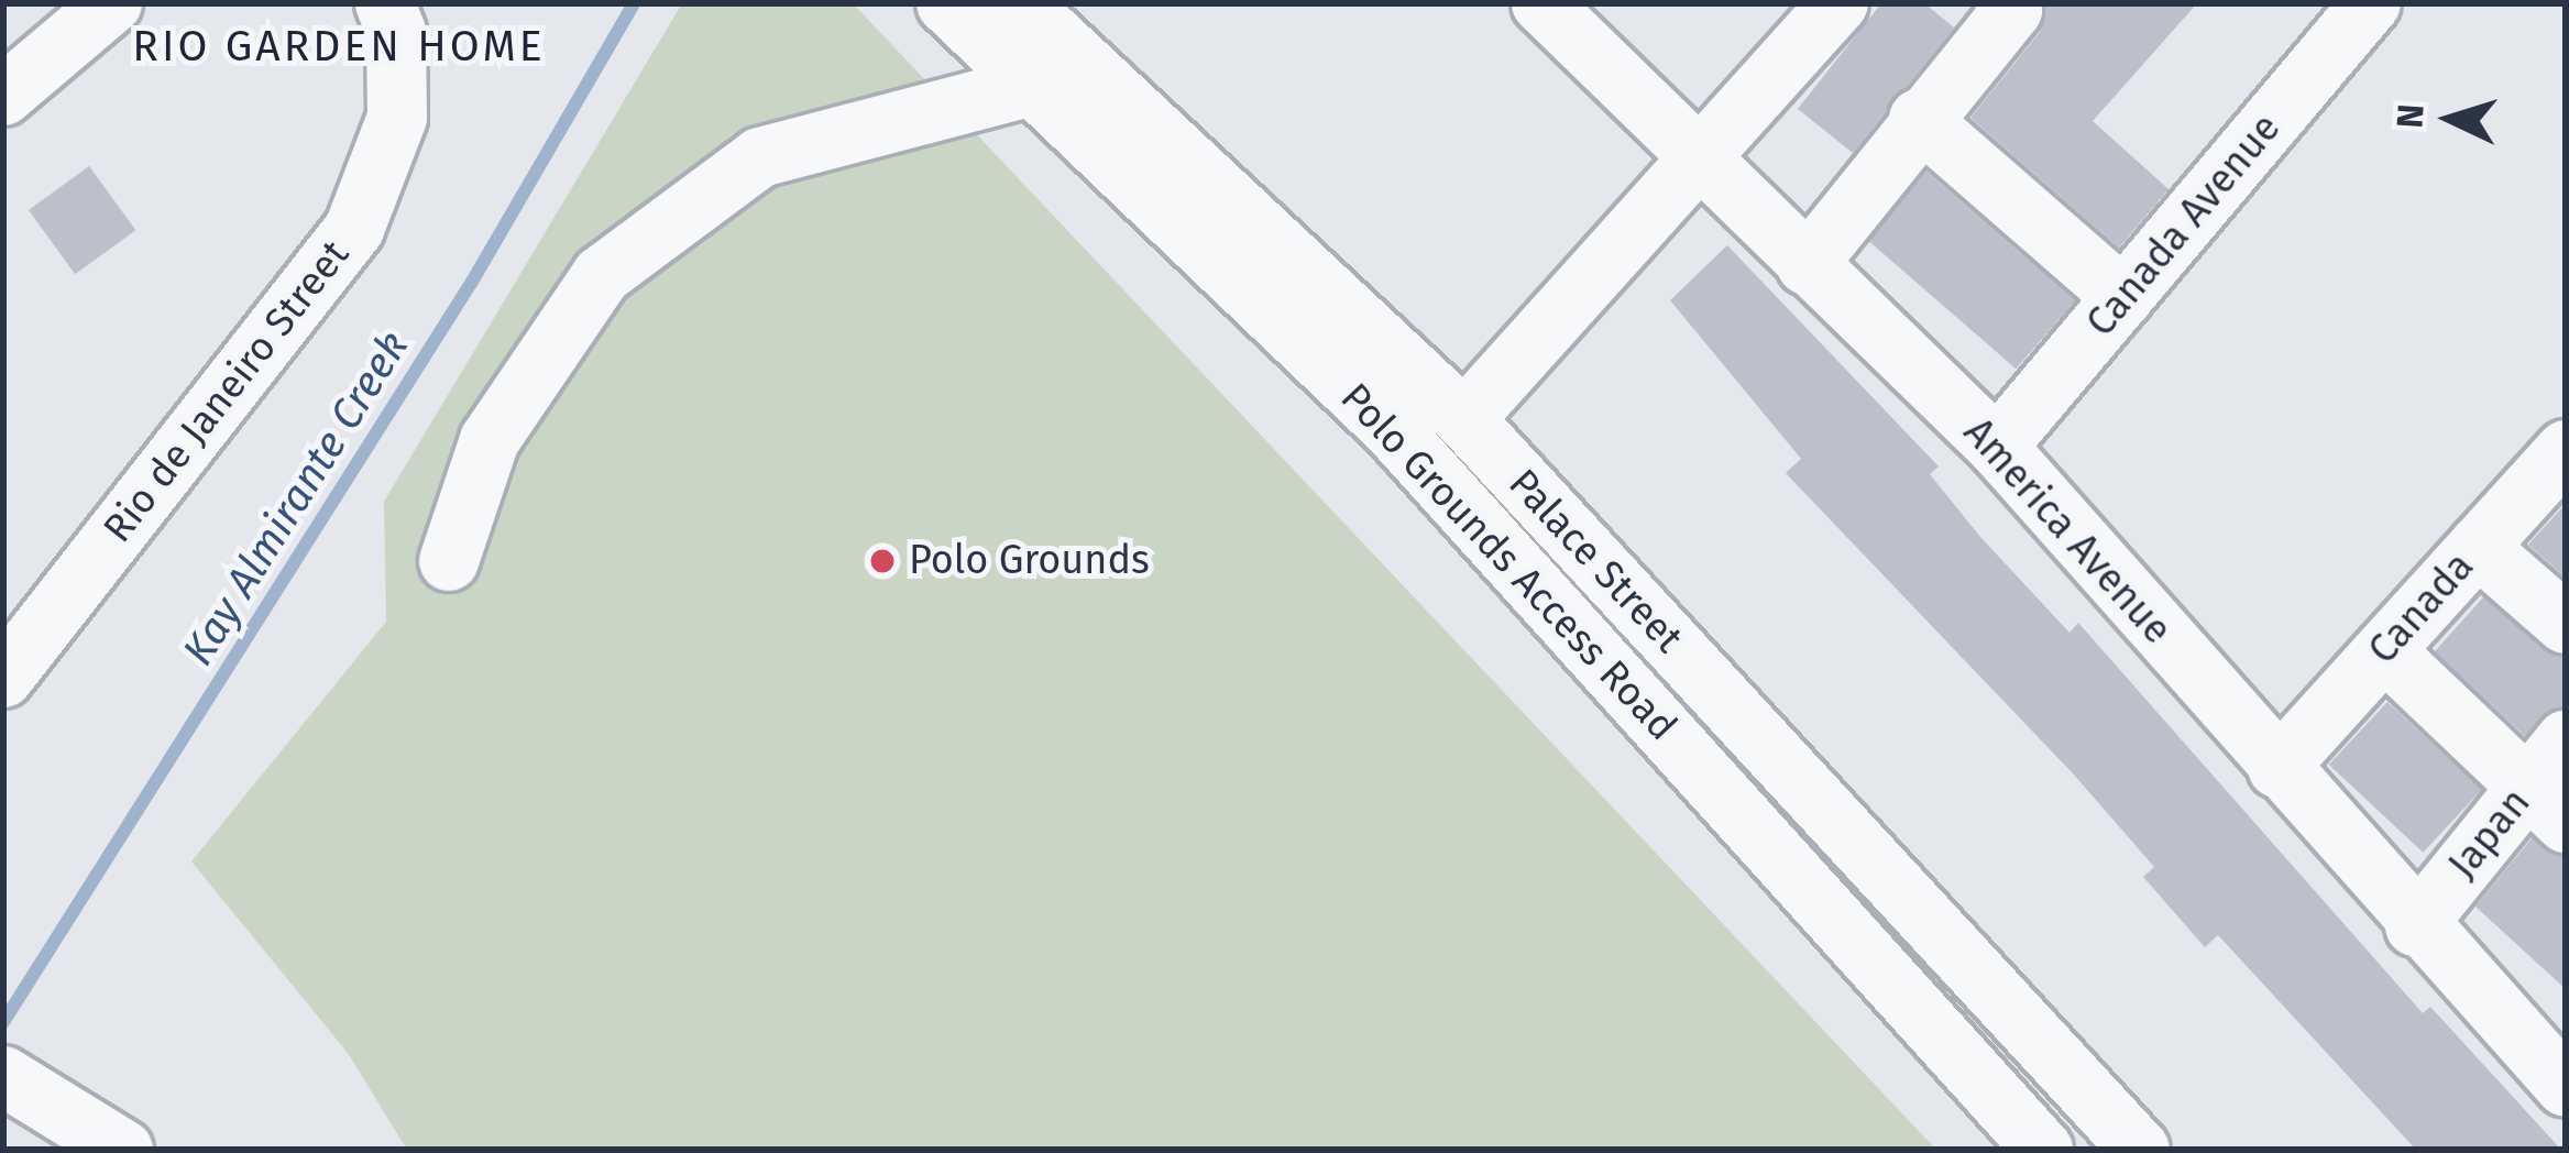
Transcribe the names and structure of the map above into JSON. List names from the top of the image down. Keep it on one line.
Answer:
{"streets":{"street":["Canada Avenue","Rio de Janeiro Street","America Avenue","Palace Street","Polo Grounds Access Road","Canada","Japan"]},"crossings":[["Canada Avenue","America Avenue"],["America Avenue","Canada"],["America Avenue","Japan"]],"districts":["RIO GARDEN HOME"],"water":["Kay Almirante Creek"],"places":["Polo Grounds"],"north":"left"}
